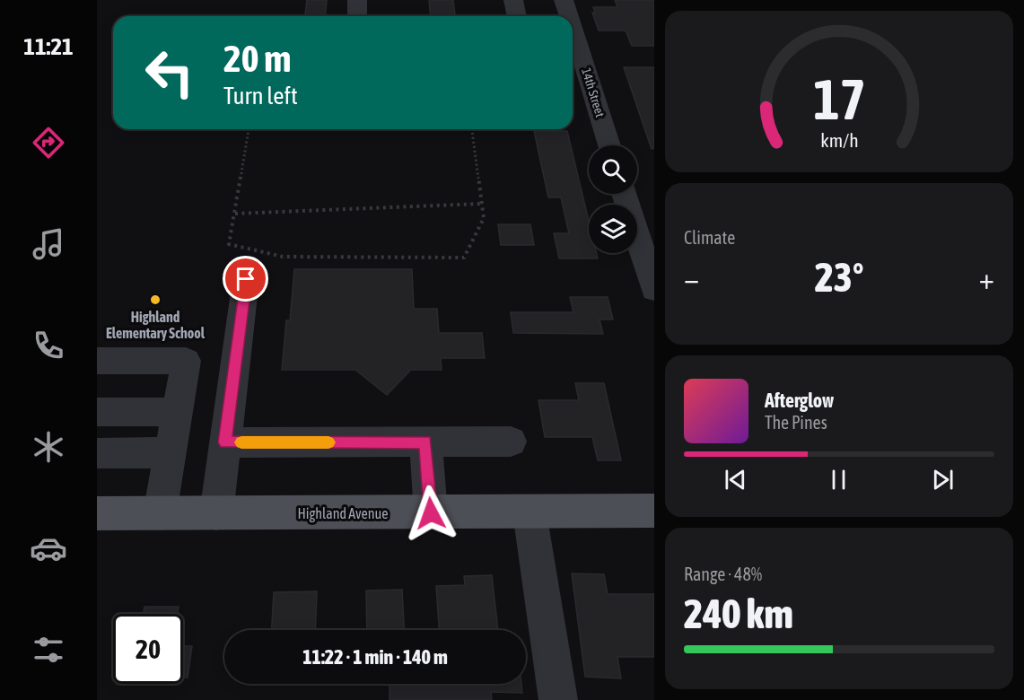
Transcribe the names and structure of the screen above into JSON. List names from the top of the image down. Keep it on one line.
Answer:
{"streets":{"main road":["Highland Avenue"],"street":["14th Street"]},"places":["Highland Elementary School"],"page":{"tabs":"11:21","turn":["20 m","Turn left"],"tile":["Climate",["Range · 48%","240 km"]],"heat":["−","23°","+"],"song":["Afterglow","The Pines"],"limit":"20","trip":"11:22 · 1 min · 140 m","gauge":["17","km/h"]}}
